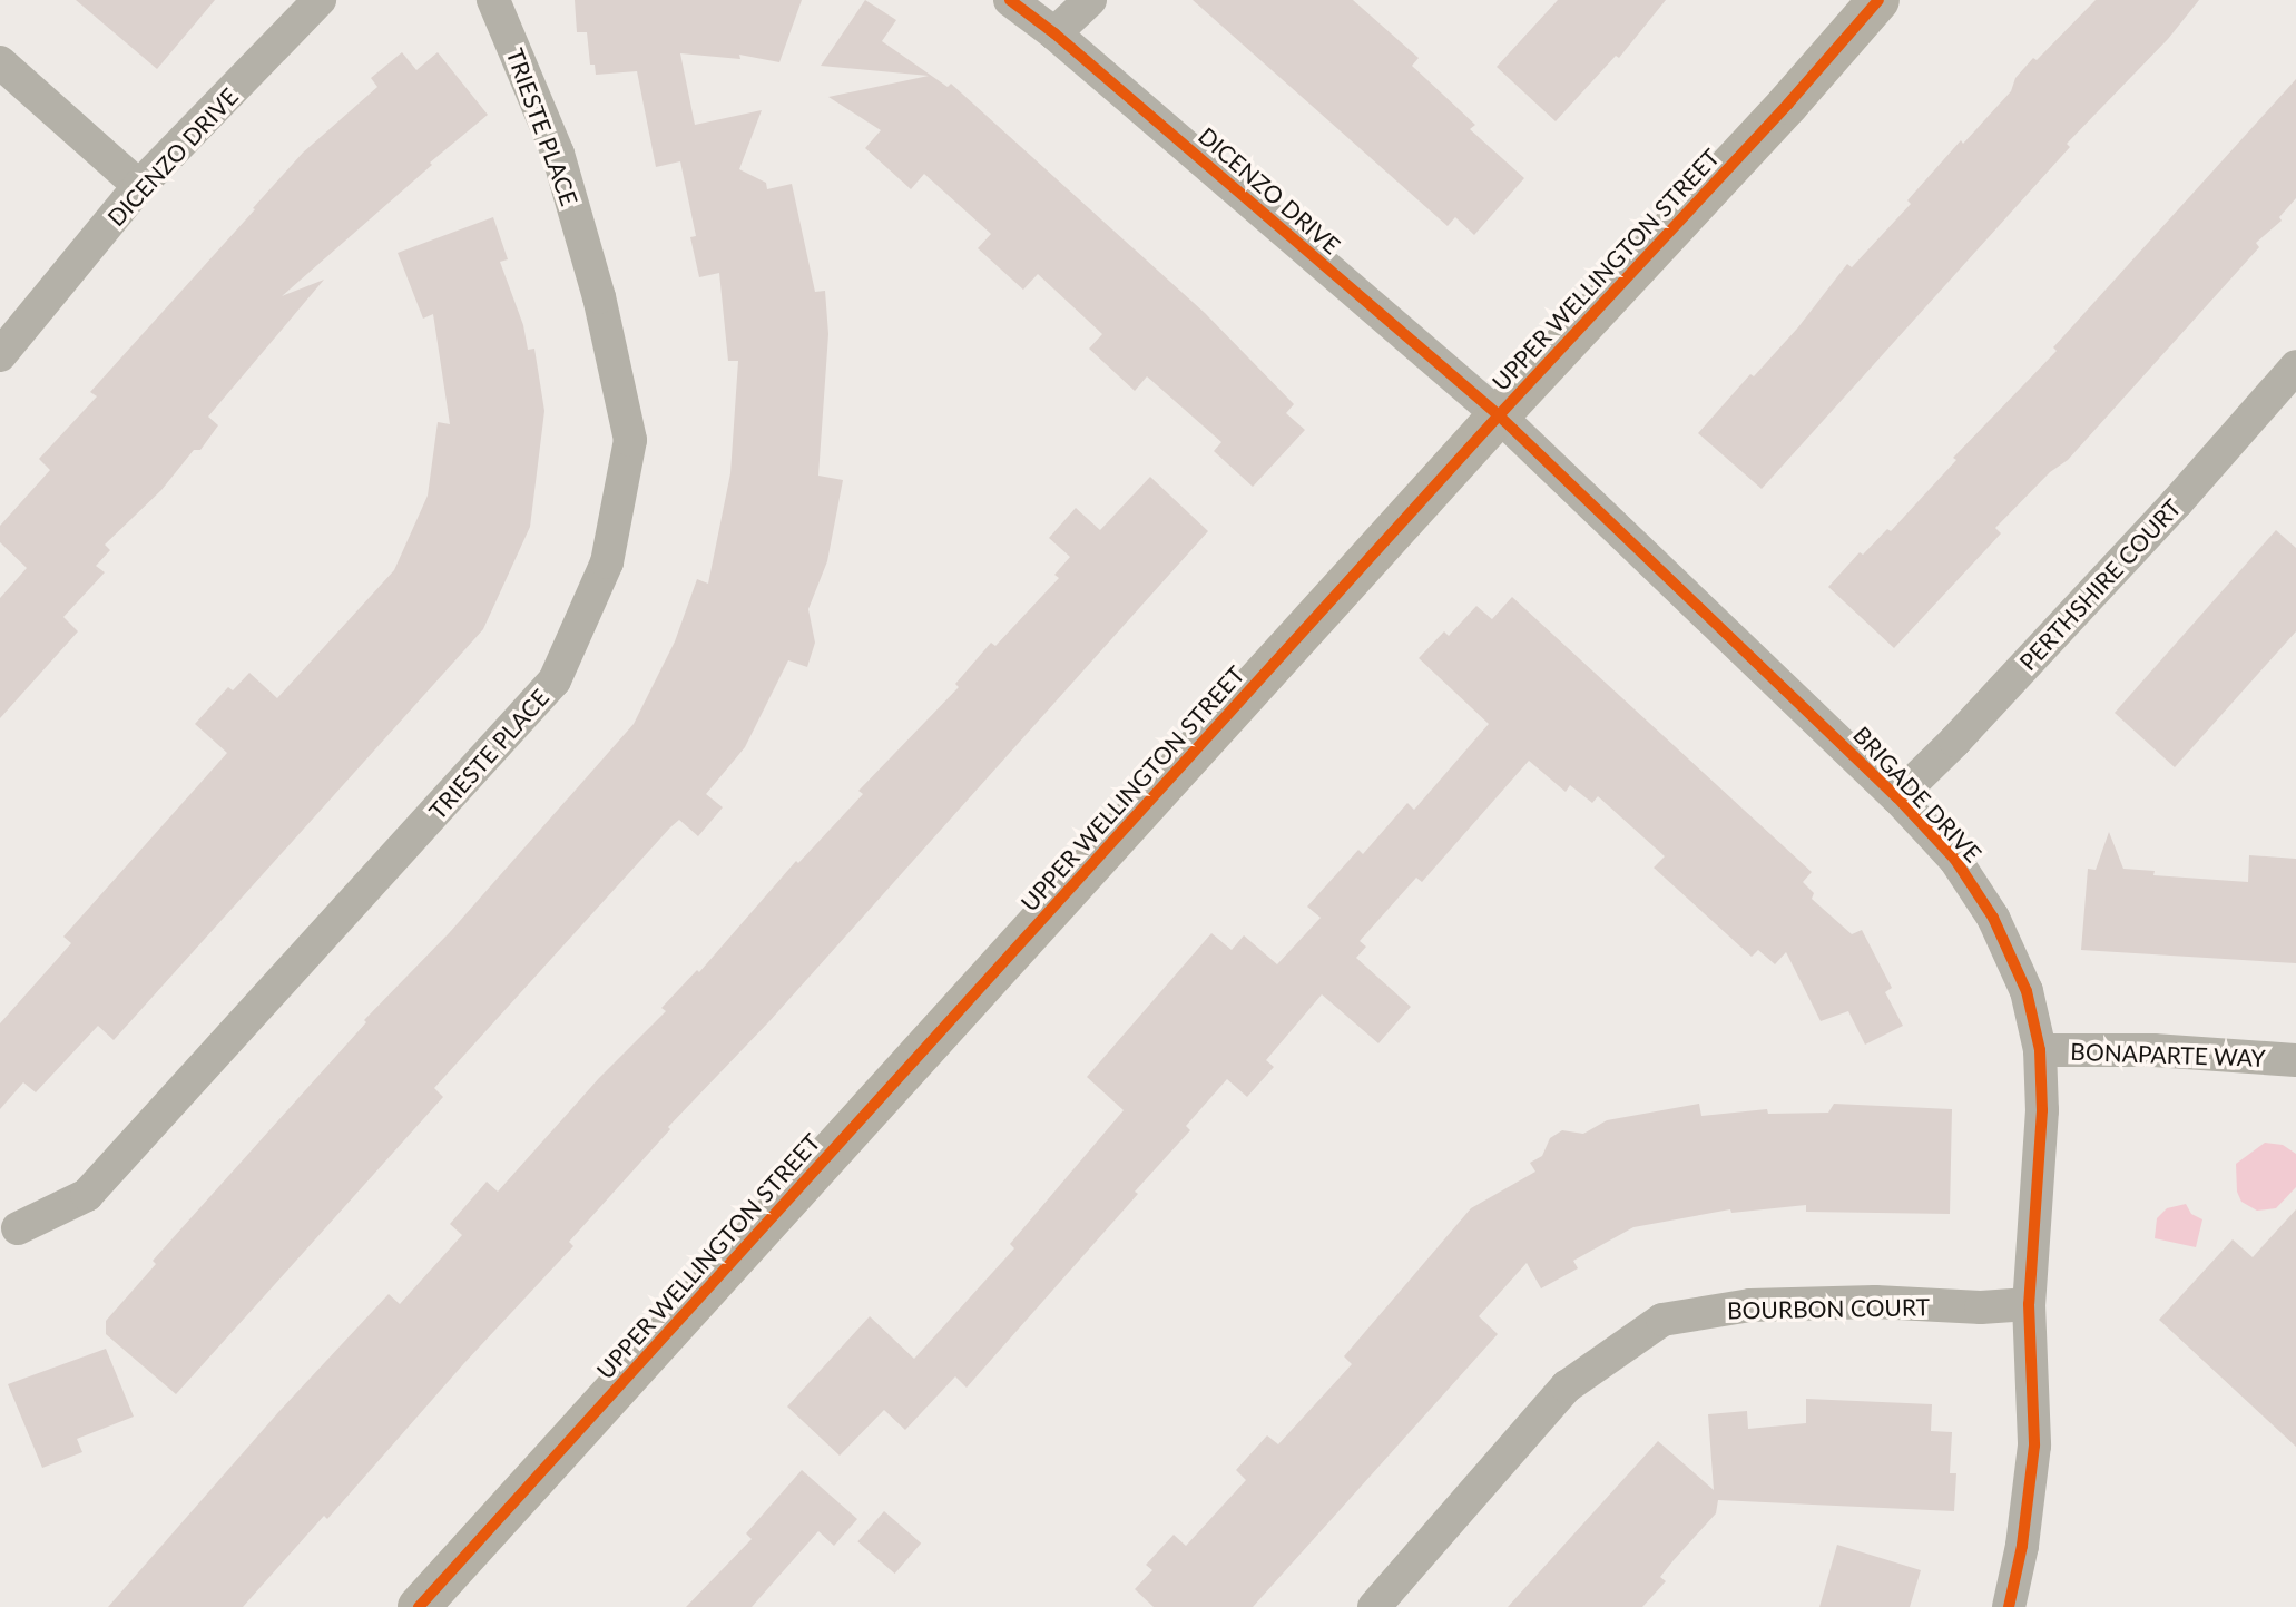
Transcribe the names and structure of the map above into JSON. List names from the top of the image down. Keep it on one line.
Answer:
{"streets":{"main road":["UPPER WELLINGTON STREET"],"street":["TRIESTE PLACE","DICENZO DRIVE","PERTHSHIRE COURT","BRIGADE DRIVE","BONAPARTE WAY","BOURBON COURT"]},"crossings":[["DICENZO DRIVE","UPPER WELLINGTON STREET"],["DICENZO DRIVE","BRIGADE DRIVE"],["UPPER WELLINGTON STREET","BRIGADE DRIVE"],["PERTHSHIRE COURT","BRIGADE DRIVE"],["BRIGADE DRIVE","BONAPARTE WAY"],["BRIGADE DRIVE","BOURBON COURT"]]}
